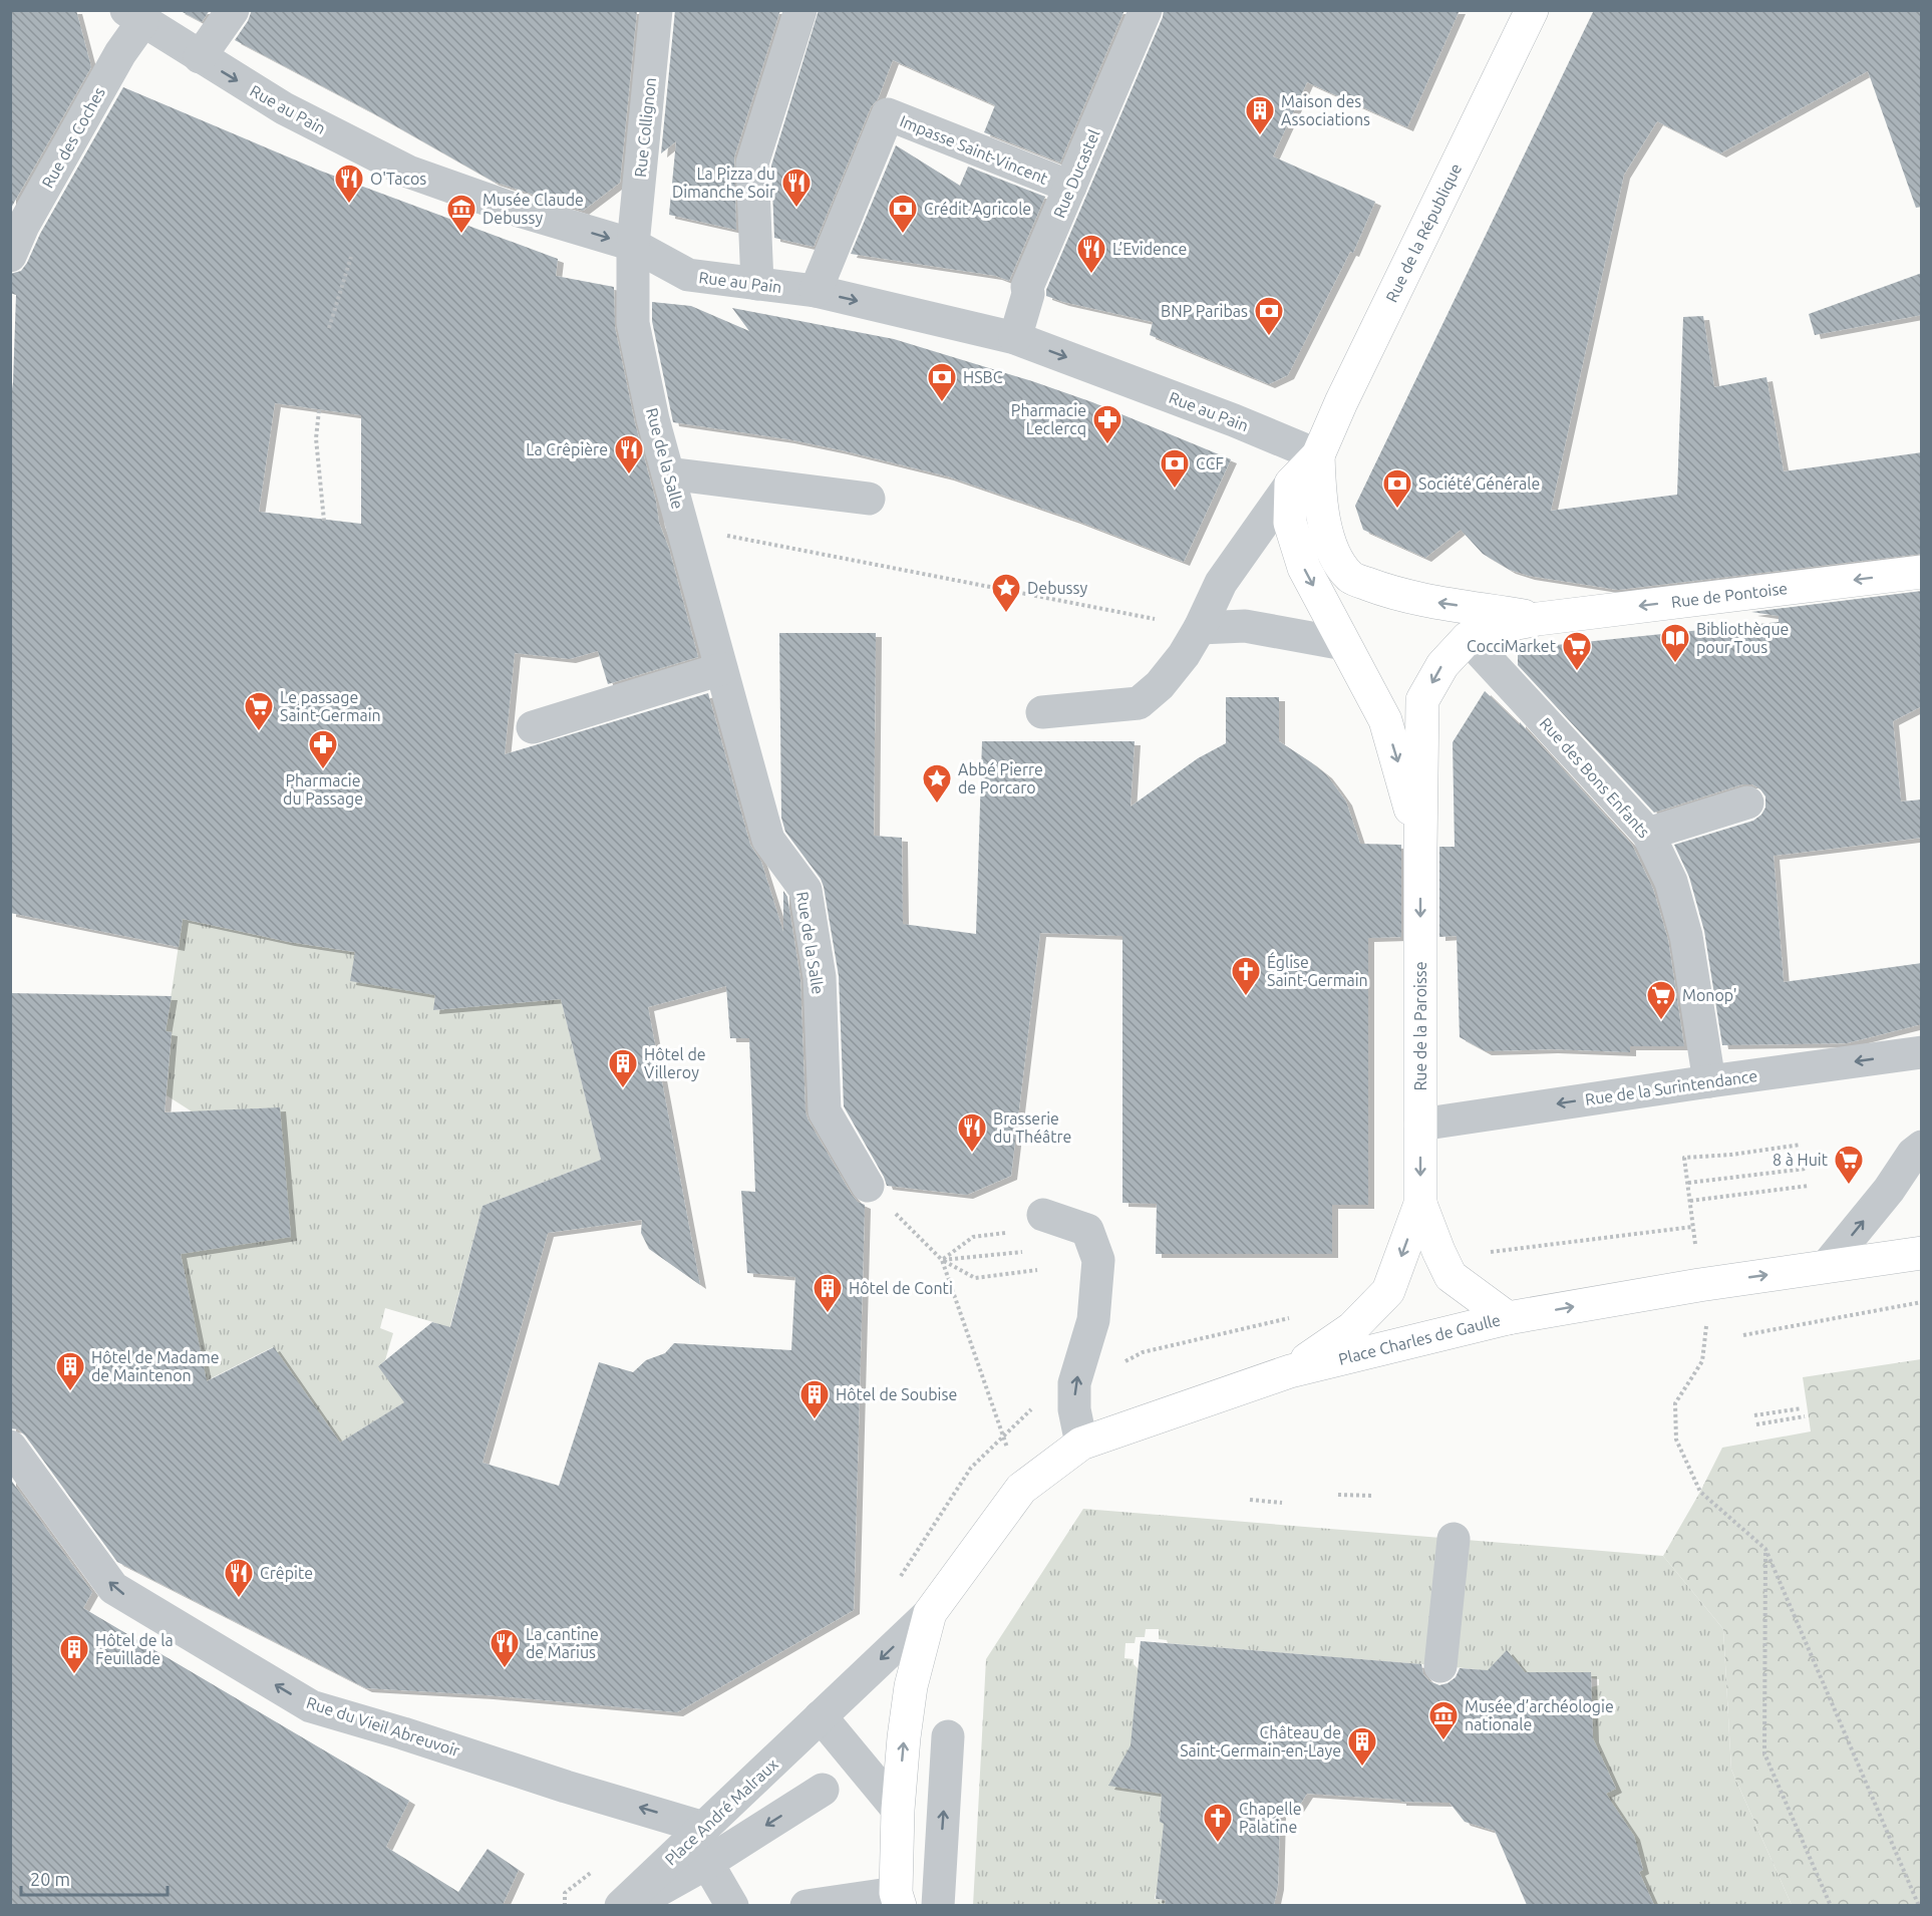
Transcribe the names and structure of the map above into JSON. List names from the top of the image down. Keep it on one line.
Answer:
{"streets":{"main road":["Rue de la République","Rue de Pontoise","Rue de la Paroisse","Place Charles de Gaulle"],"street":["Rue au Pain","Rue Collignon","Rue des Coches","Impasse Saint-Vincent","Rue Ducastel","Rue de la Salle","Rue des Bons Enfants","Rue de la Surintendance","Rue du Vieil Abreuvoir","Place André Malraux"]},"crossings":[["Rue au Pain","Rue Collignon"],["Rue au Pain","Rue des Coches"],["Rue au Pain","Impasse Saint-Vincent"],["Rue au Pain","Rue Ducastel"],["Rue au Pain","Rue de la République"],["Rue au Pain","Rue de la Salle"],["Rue Collignon","Rue de la Salle"],["Impasse Saint-Vincent","Rue Ducastel"],["Rue de la République","Rue de Pontoise"],["Rue de Pontoise","Rue des Bons Enfants"],["Rue de Pontoise","Rue de la Paroisse"],["Rue des Bons Enfants","Rue de la Surintendance"],["Rue de la Paroisse","Rue de la Surintendance"],["Rue de la Paroisse","Place Charles de Gaulle"],["Place Charles de Gaulle","Place André Malraux"],["Rue du Vieil Abreuvoir","Place André Malraux"]],"one_way":["Rue au Pain","Rue de Pontoise","Rue de la Paroisse","Rue de la Surintendance","Rue du Vieil Abreuvoir","Place André Malraux"],"places":{"building":["Maison des Associations","Hôtel de Villeroy","Hôtel de Conti","Hôtel de Madame de Maintenon","Hôtel de Soubise","Hôtel de la Feuillade","Château de Saint-Germain-en-Laye"],"restaurant":["O'Tacos","La Pizza du Dimanche Soir","L’Evidence","La Crêpière","Brasserie du Théâtre","Crêpite","La cantine de Marius"],"museum":["Musée Claude Debussy","Musée d’archéologie nationale"],"bank":["Crédit Agricole","BNP Paribas","HSBC","CCF","Société Générale"],"pharmacy":["Pharmacie Leclercq","Pharmacie du Passage"],"place":["Debussy","Abbé Pierre de Porcaro"],"library":["Bibliothèque pour Tous"],"supermarket":["CocciMarket","Le passage Saint-Germain","Monop'","8 à Huit"],"church":["Église Saint-Germain","Chapelle Palatine"]},"scale_bar":"20 m"}
